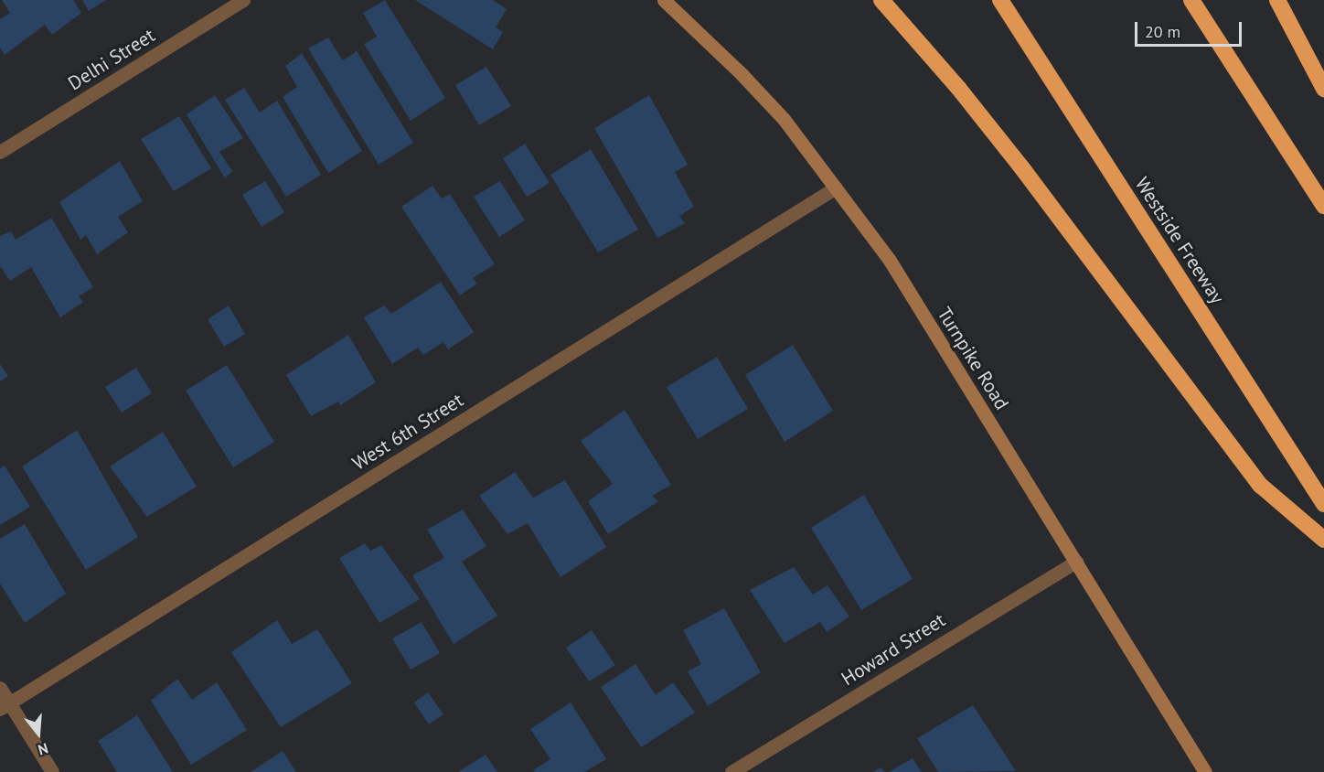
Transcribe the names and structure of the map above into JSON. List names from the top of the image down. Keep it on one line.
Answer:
{"streets":{"highway":["Westside Freeway"],"street":["Delhi Street","Turnpike Road","West 6th Street","Howard Street"]},"crossings":[["Turnpike Road","West 6th Street"],["Turnpike Road","Howard Street"]],"scale_bar":"20 m","north":"bottom"}
